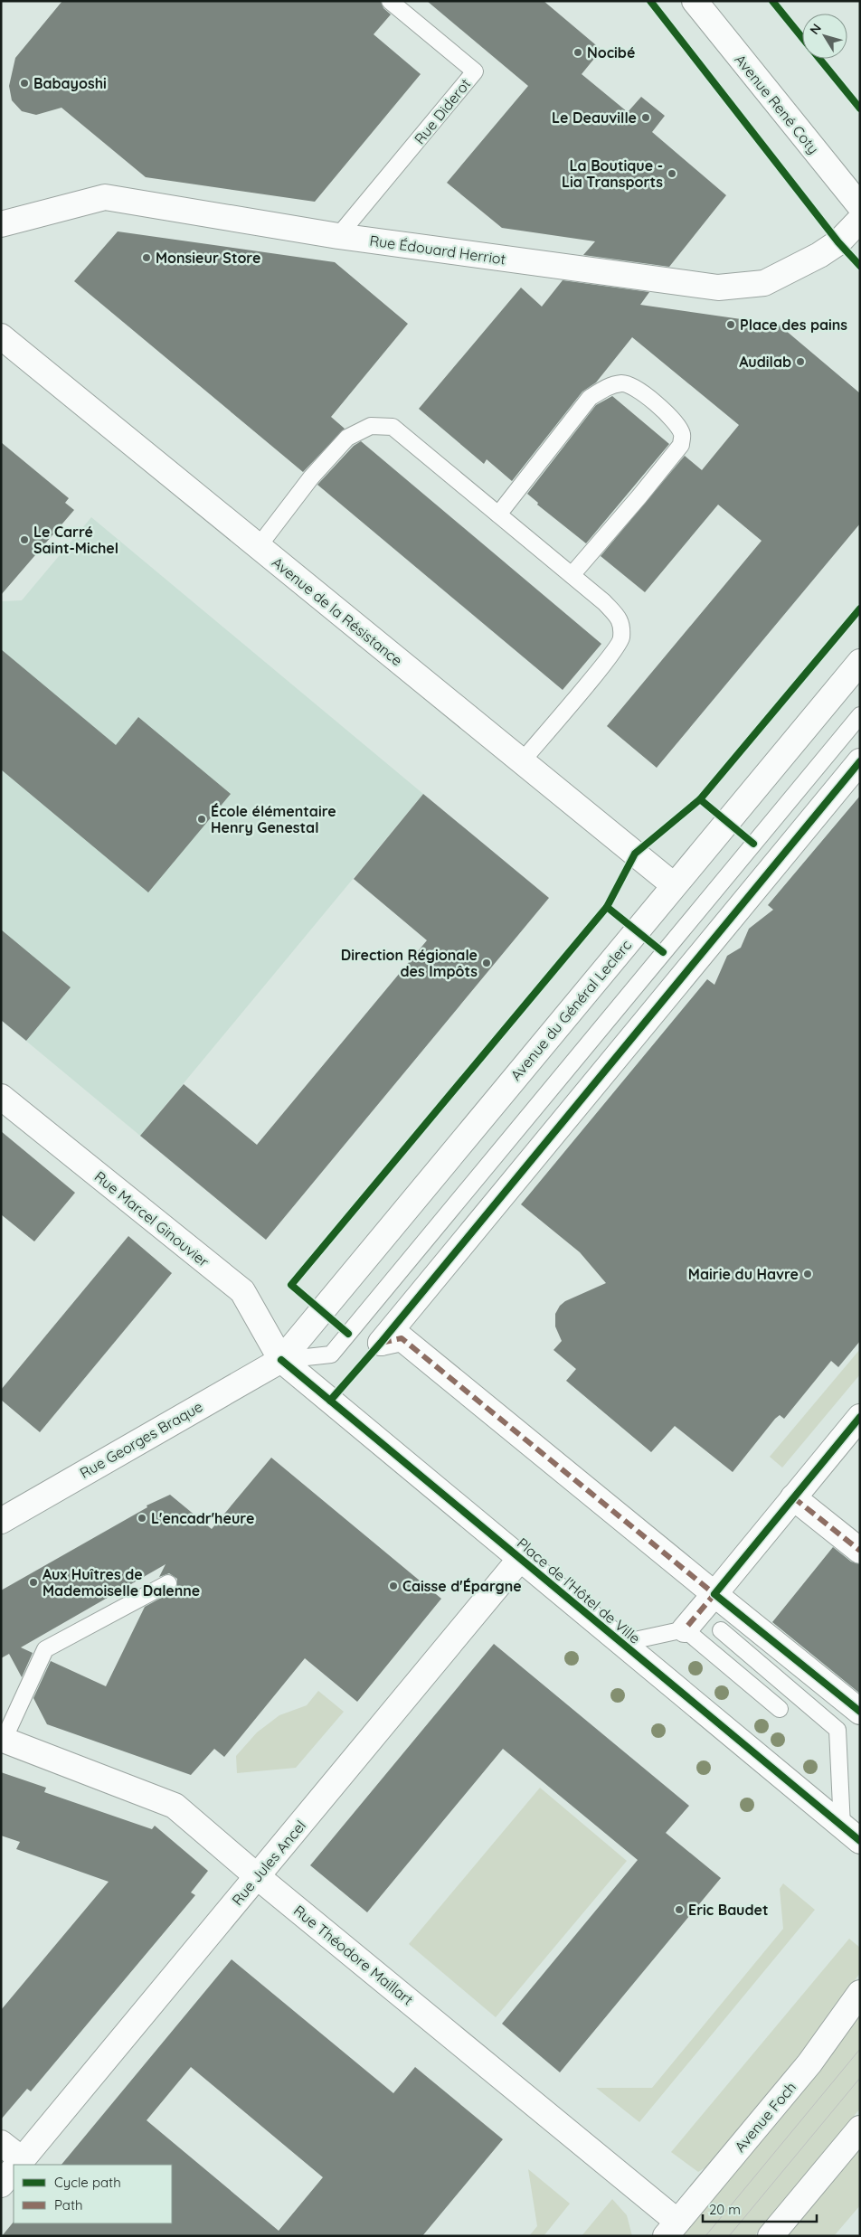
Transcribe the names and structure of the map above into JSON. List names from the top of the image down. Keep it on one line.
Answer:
{"streets":{"street":["Avenue René Coty","Rue Édouard Herriot","Avenue de la Résistance","Avenue du Général Leclerc","Rue Marcel Ginouvier","Rue Georges Braque","Place de l'Hôtel de Ville","Rue Jules Ancel","Rue Théodore Maillart","Avenue Foch"],"lane":["Rue Diderot"]},"crossings":[["Rue Diderot","Rue Édouard Herriot"],["Avenue de la Résistance","Avenue du Général Leclerc"],["Avenue du Général Leclerc","Rue Marcel Ginouvier"],["Avenue du Général Leclerc","Rue Georges Braque"],["Avenue du Général Leclerc","Place de l'Hôtel de Ville"],["Rue Marcel Ginouvier","Rue Georges Braque"],["Rue Marcel Ginouvier","Place de l'Hôtel de Ville"],["Rue Georges Braque","Place de l'Hôtel de Ville"],["Place de l'Hôtel de Ville","Rue Jules Ancel"],["Rue Jules Ancel","Rue Théodore Maillart"],["Rue Théodore Maillart","Avenue Foch"]],"places":["Nocibé","Babayoshi","Le Deauville","La Boutique - Lia Transports","Monsieur Store","Place des pains","Audilab","Le Carré Saint-Michel","École élémentaire Henry Genestal","Direction Régionale des Impôts","Mairie du Havre","L'encadr'heure","Aux Huîtres de Mademoiselle Dalenne","Caisse d'Épargne","Eric Baudet"],"legend":["Cycle path","Path"],"scale_bar":"20 m","north":"top left"}
